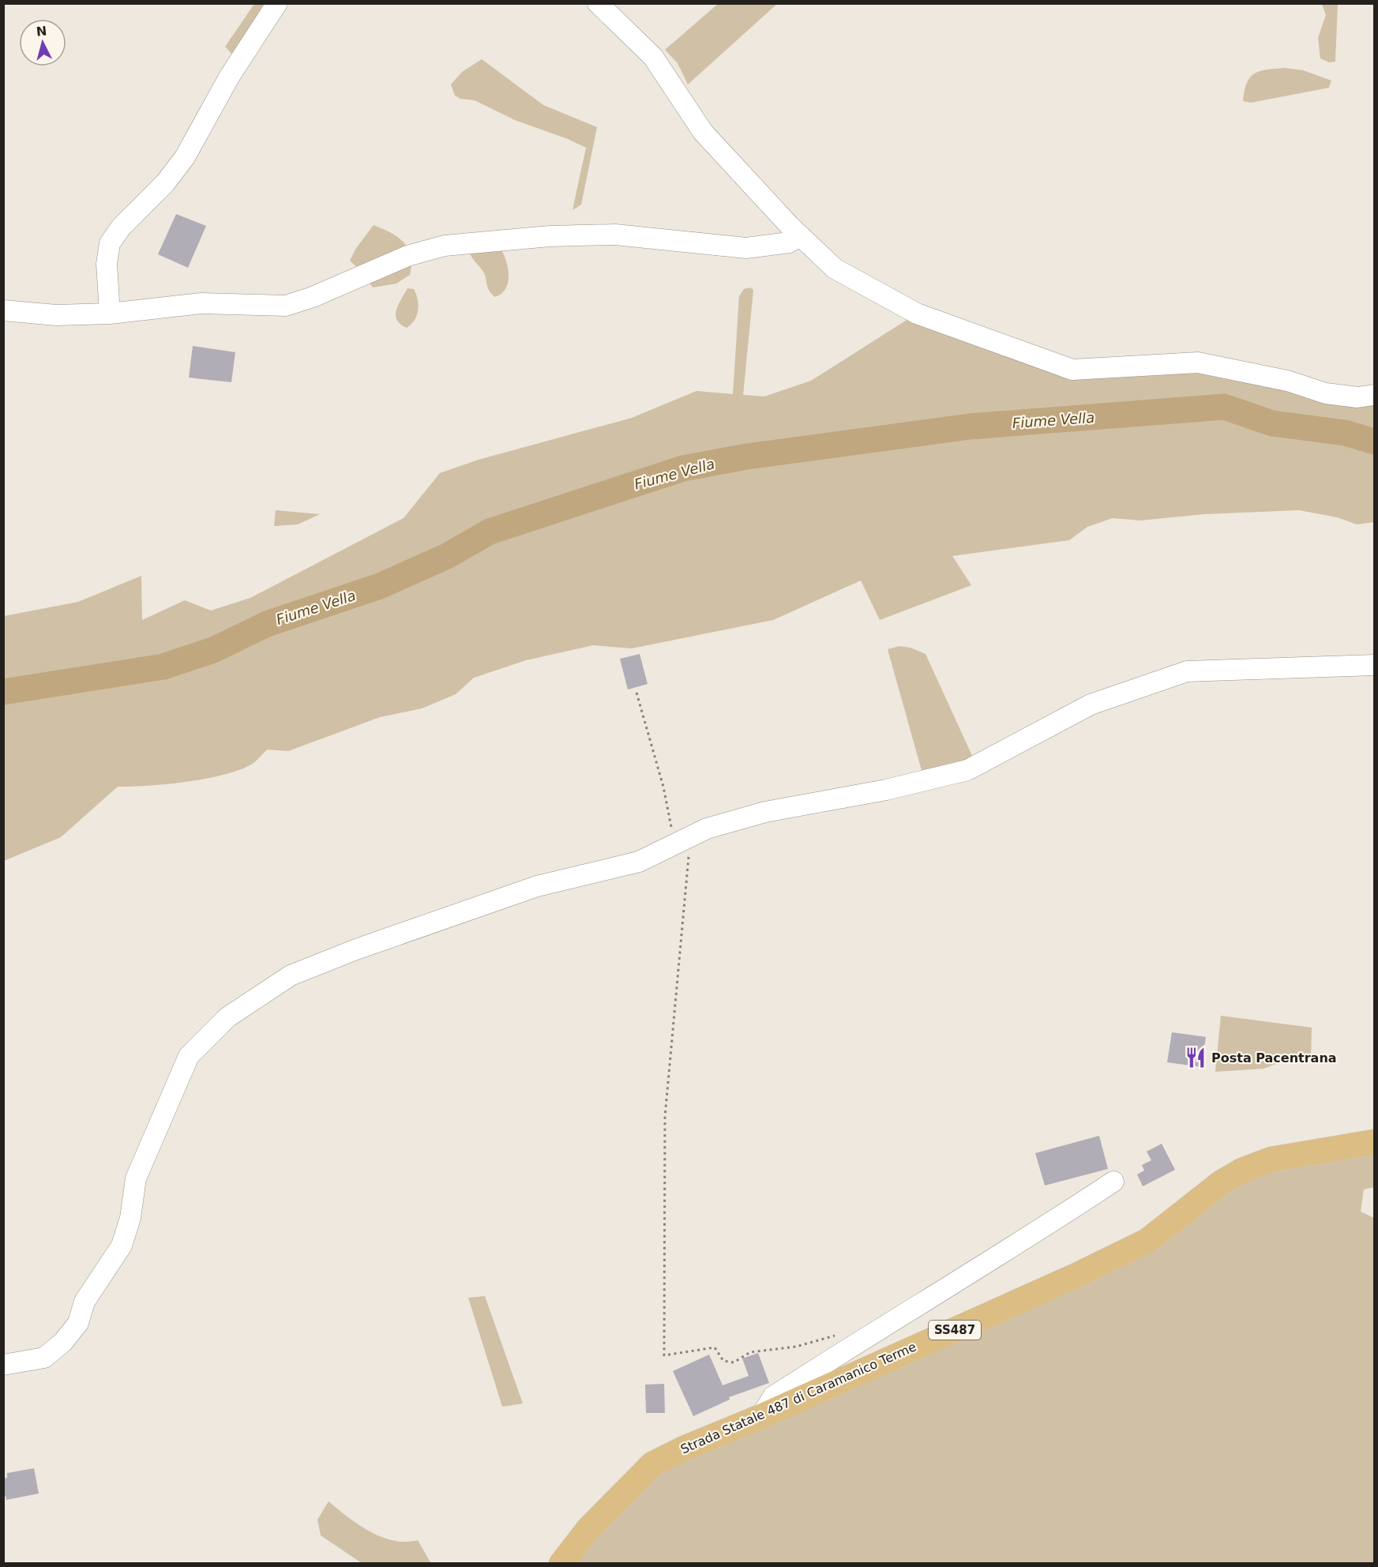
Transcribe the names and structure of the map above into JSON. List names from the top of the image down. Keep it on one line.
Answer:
{"streets":{"main road":["SS487","Strada Statale 487 di Caramanico Terme"]},"water":["Fiume Vella"],"places":{"restaurant":["Posta Pacentrana"]},"north":"top"}
